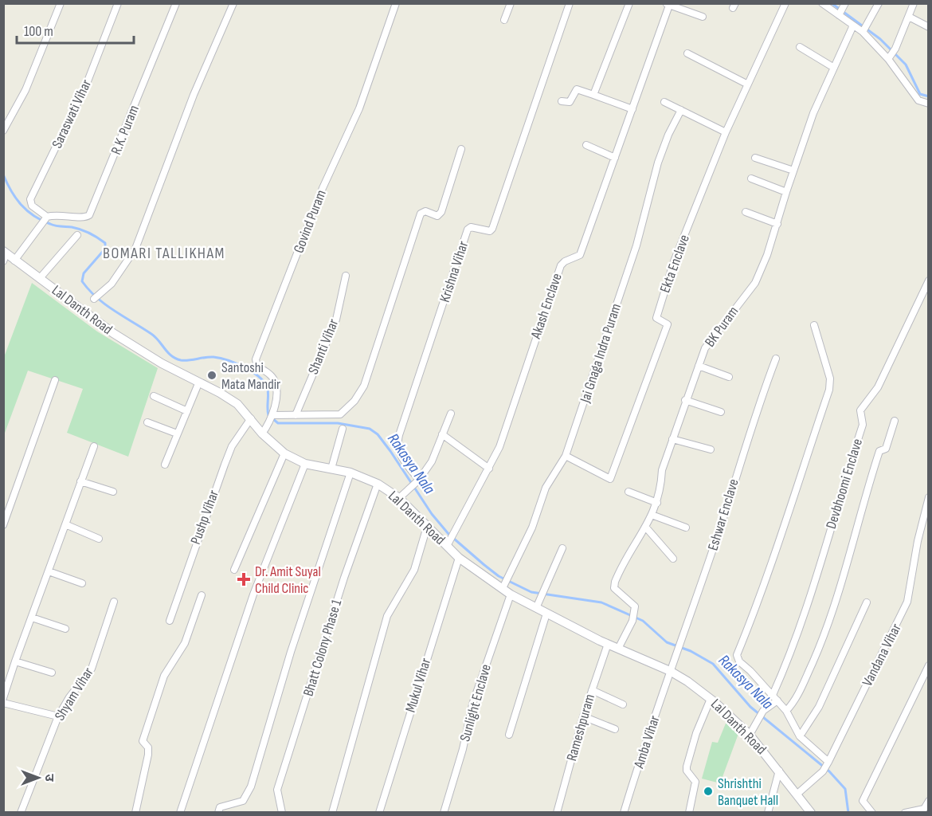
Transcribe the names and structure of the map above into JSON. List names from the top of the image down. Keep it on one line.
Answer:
{"streets":{"street":["Saraswati Vihar","R.K. Puram","Govind Puram","Ekta Enclave","Krishna Vihar","Akash Enclave","Lal Danth Road","BK Puram","Shanti Vihar","Jai Gnaga Indra Puram","Devbhoomi Enclave","Eshwar Enclave","Pushp Vihar","Bhatt Colony Phase 1","Vandana Vihar","Mukul Vihar","Shyam Vihar","Sunlight Enclave","Rameshpuram","Amba Vihar"]},"crossings":[["Saraswati Vihar","R.K. Puram"],["Govind Puram","Lal Danth Road"],["Ekta Enclave","Jai Gnaga Indra Puram"],["Akash Enclave","Lal Danth Road"],["Lal Danth Road","BK Puram"],["Lal Danth Road","Jai Gnaga Indra Puram"],["Lal Danth Road","Eshwar Enclave"],["Lal Danth Road","Pushp Vihar"],["Lal Danth Road","Bhatt Colony Phase 1"],["Lal Danth Road","Vandana Vihar"],["Lal Danth Road","Mukul Vihar"],["Lal Danth Road","Sunlight Enclave"],["Lal Danth Road","Rameshpuram"],["Lal Danth Road","Amba Vihar"],["Eshwar Enclave","Amba Vihar"]],"districts":["BOMARI TALLIKHAM"],"water":["Rakasya Nala"],"places":{"other":["Santoshi Mata Mandir","Shrishthi Banquet Hall"],"health":["Dr. Amit Suyal Child Clinic"]},"scale_bar":"100 m","north":"right"}
